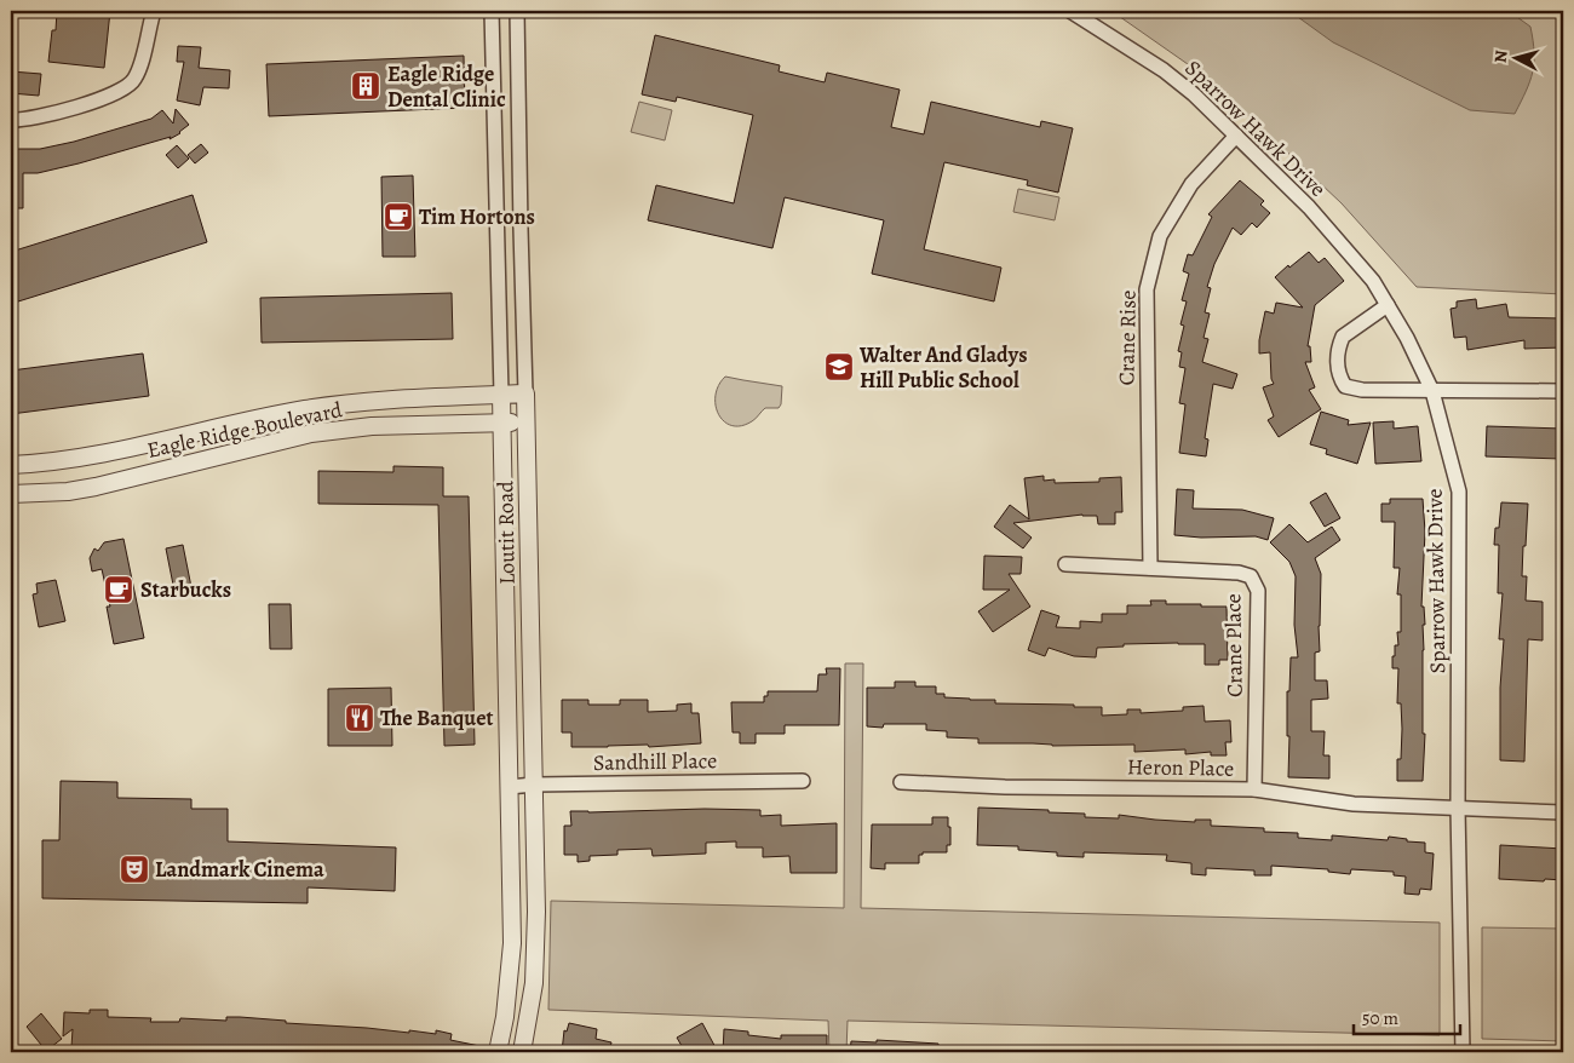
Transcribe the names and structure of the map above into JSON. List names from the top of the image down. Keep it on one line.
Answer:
{"streets":{"street":["Sparrow Hawk Drive","Crane Rise","Eagle Ridge Boulevard","Loutit Road","Crane Place","Sandhill Place","Heron Place"]},"crossings":[["Sparrow Hawk Drive","Crane Rise"],["Sparrow Hawk Drive","Heron Place"],["Crane Rise","Crane Place"],["Eagle Ridge Boulevard","Loutit Road"],["Loutit Road","Sandhill Place"],["Crane Place","Heron Place"]],"places":{"building":["Eagle Ridge Dental Clinic"],"cafe":["Tim Hortons","Starbucks"],"school or university":["Walter And Gladys Hill Public School"],"restaurant":["The Banquet"],"theatre":["Landmark Cinema"]},"scale_bar":"50 m","north":"left"}
